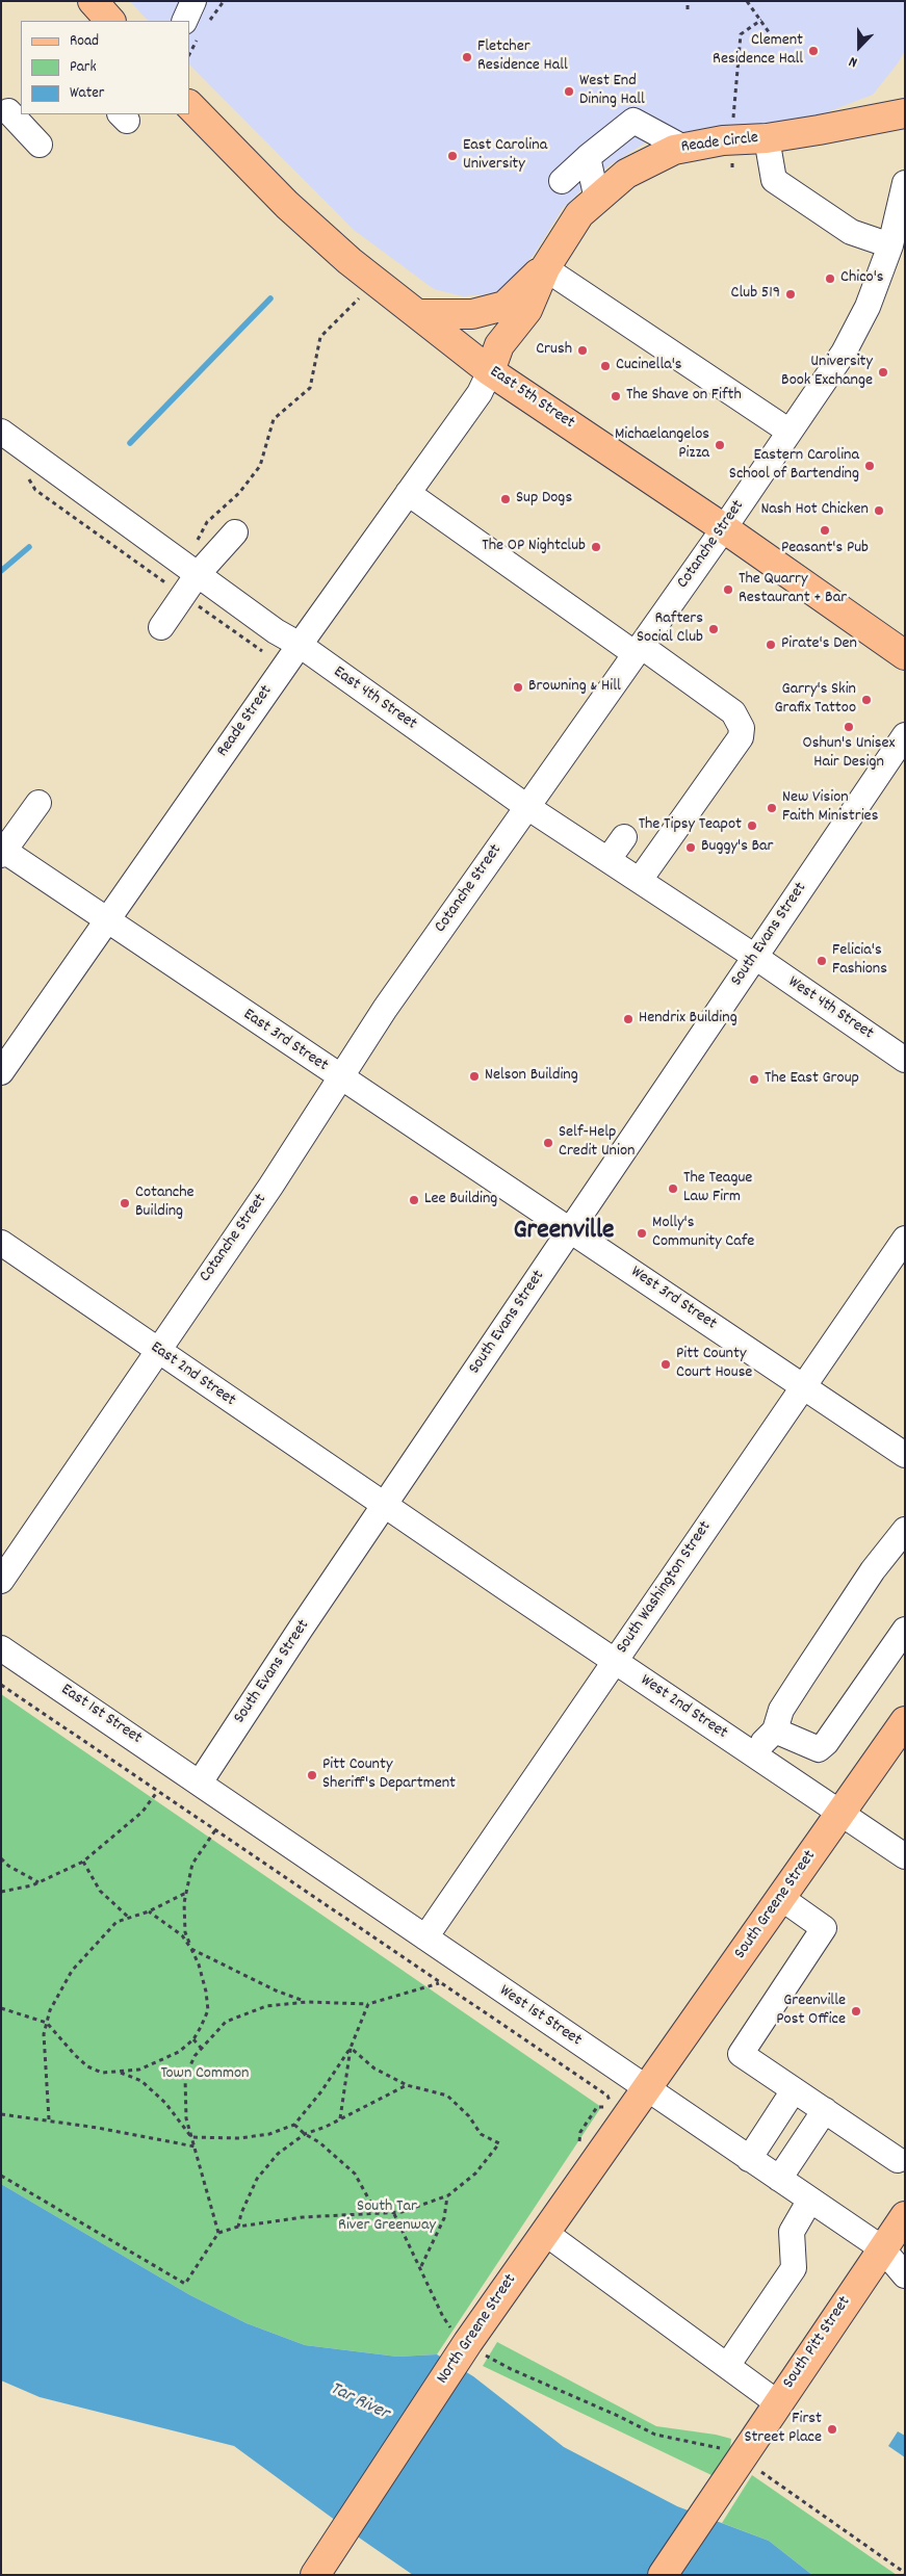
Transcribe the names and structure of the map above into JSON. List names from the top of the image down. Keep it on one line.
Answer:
{"streets":{"main road":["Reade Circle","East 5th Street","South Greene Street","North Greene Street","South Pitt Street"],"street":["Cotanche Street","East 4th Street","Reade Street","South Evans Street","West 4th Street","East 3rd Street","West 3rd Street","East 2nd Street","South Washington Street","West 2nd Street","East 1st Street","West 1st Street"]},"crossings":[["Reade Circle","East 5th Street"],["Reade Circle","Reade Street"],["East 5th Street","Cotanche Street"],["East 5th Street","Reade Street"],["Cotanche Street","East 4th Street"],["Cotanche Street","East 3rd Street"],["Cotanche Street","East 2nd Street"],["East 4th Street","Reade Street"],["East 4th Street","South Evans Street"],["East 4th Street","West 4th Street"],["Reade Street","East 3rd Street"],["South Evans Street","West 4th Street"],["South Evans Street","East 3rd Street"],["South Evans Street","West 3rd Street"],["South Evans Street","East 2nd Street"],["South Evans Street","West 2nd Street"],["South Evans Street","East 1st Street"],["South Evans Street","West 1st Street"],["East 3rd Street","West 3rd Street"],["West 3rd Street","South Washington Street"],["East 2nd Street","West 2nd Street"],["South Washington Street","West 2nd Street"],["South Washington Street","West 1st Street"],["West 2nd Street","South Greene Street"],["East 1st Street","West 1st Street"],["South Greene Street","West 1st Street"],["South Greene Street","North Greene Street"],["West 1st Street","North Greene Street"],["West 1st Street","South Pitt Street"]],"districts":["Greenville"],"water":["Tar River"],"parks":["Town Common","South Tar River Greenway"],"places":["Clement Residence Hall","Fletcher Residence Hall","West End Dining Hall","East Carolina University","Chico's","Club 519","Crush","Cucinella's","University Book Exchange","The Shave on Fifth","Michaelangelos Pizza","Eastern Carolina School of Bartending","Sup Dogs","Nash Hot Chicken","Peasant's Pub","The OP Nightclub","The Quarry Restaurant + Bar","Rafters Social Club","Pirate's Den","Browning & Hill","Garry's Skin Grafix Tattoo","Oshun's Unisex Hair Design","New Vision Faith Ministries","The Tipsy Teapot","Buggy's Bar","Felicia's Fashions","Hendrix Building","Nelson Building","The East Group","Self-Help Credit Union","The Teague Law Firm","Lee Building","Cotanche Building","Molly's Community Cafe","Pitt County Court House","Pitt County Sheriff's Department","Greenville Post Office","First Street Place"],"legend":["Road","Park","Water"],"north":"bottom"}
